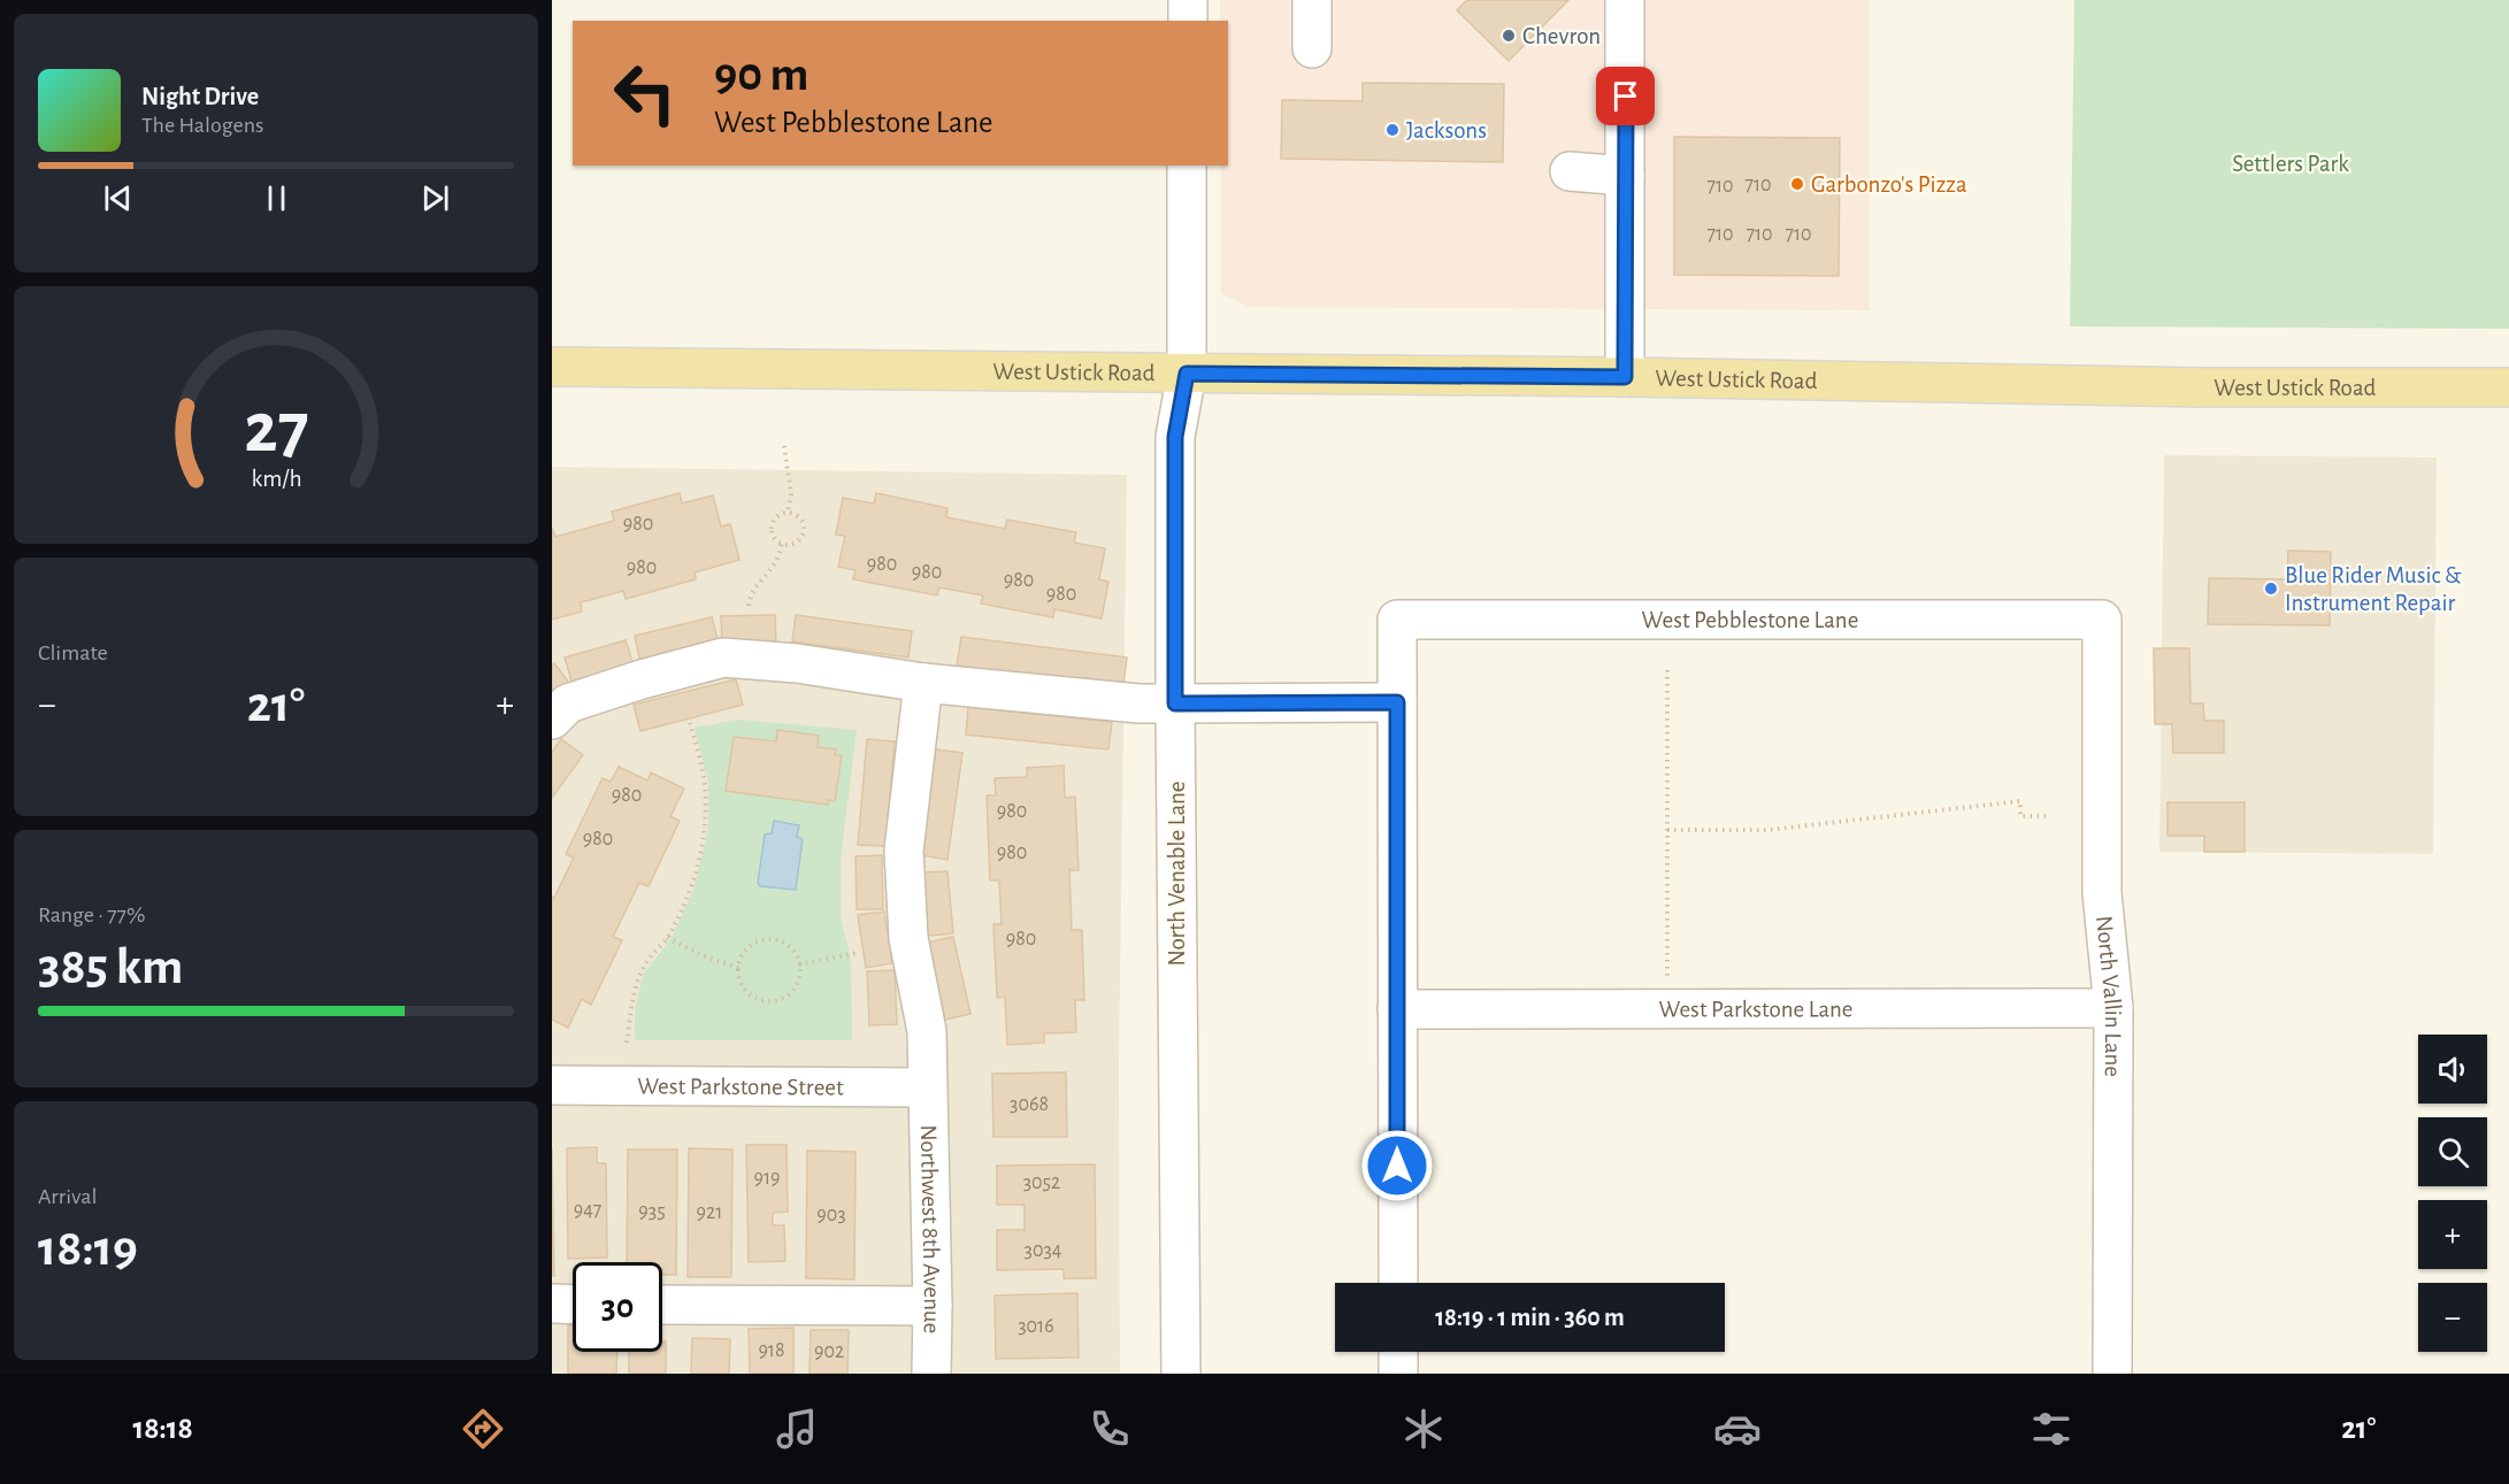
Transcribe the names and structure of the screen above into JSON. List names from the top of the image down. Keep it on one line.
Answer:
{"streets":{"main road":["West Ustick Road"],"street":["West Pebblestone Lane","North Venable Lane","North Vallin Lane","West Parkstone Lane","West Parkstone Street","Northwest 8th Avenue"]},"crossings":[["West Ustick Road","North Venable Lane"],["West Pebblestone Lane","North Vallin Lane"],["North Vallin Lane","West Parkstone Lane"],["West Parkstone Street","Northwest 8th Avenue"]],"parks":["Settlers Park"],"places":["Chevron","Jacksons","Garbonzo's Pizza","Blue Rider Music & Instrument Repair"],"house_numbers":["710","710","710","710","710","980","980","980","980","980","980","980","980","980","980","980","3068","919","3052","947","935","921","903","3034","3016","918","902"],"page":{"turn":["90 m","West Pebblestone Lane"],"song":["Night Drive","The Halogens"],"tile":["Climate",["Range · 77%","385 km"],["Arrival","18:19"]],"heat":["−","21°","+"],"map_buttons":["+","−"],"limit":"30","trip":"18:19 · 1 min · 360 m","tabs":["18:18","21°"],"gauge":["27","km/h"]}}
